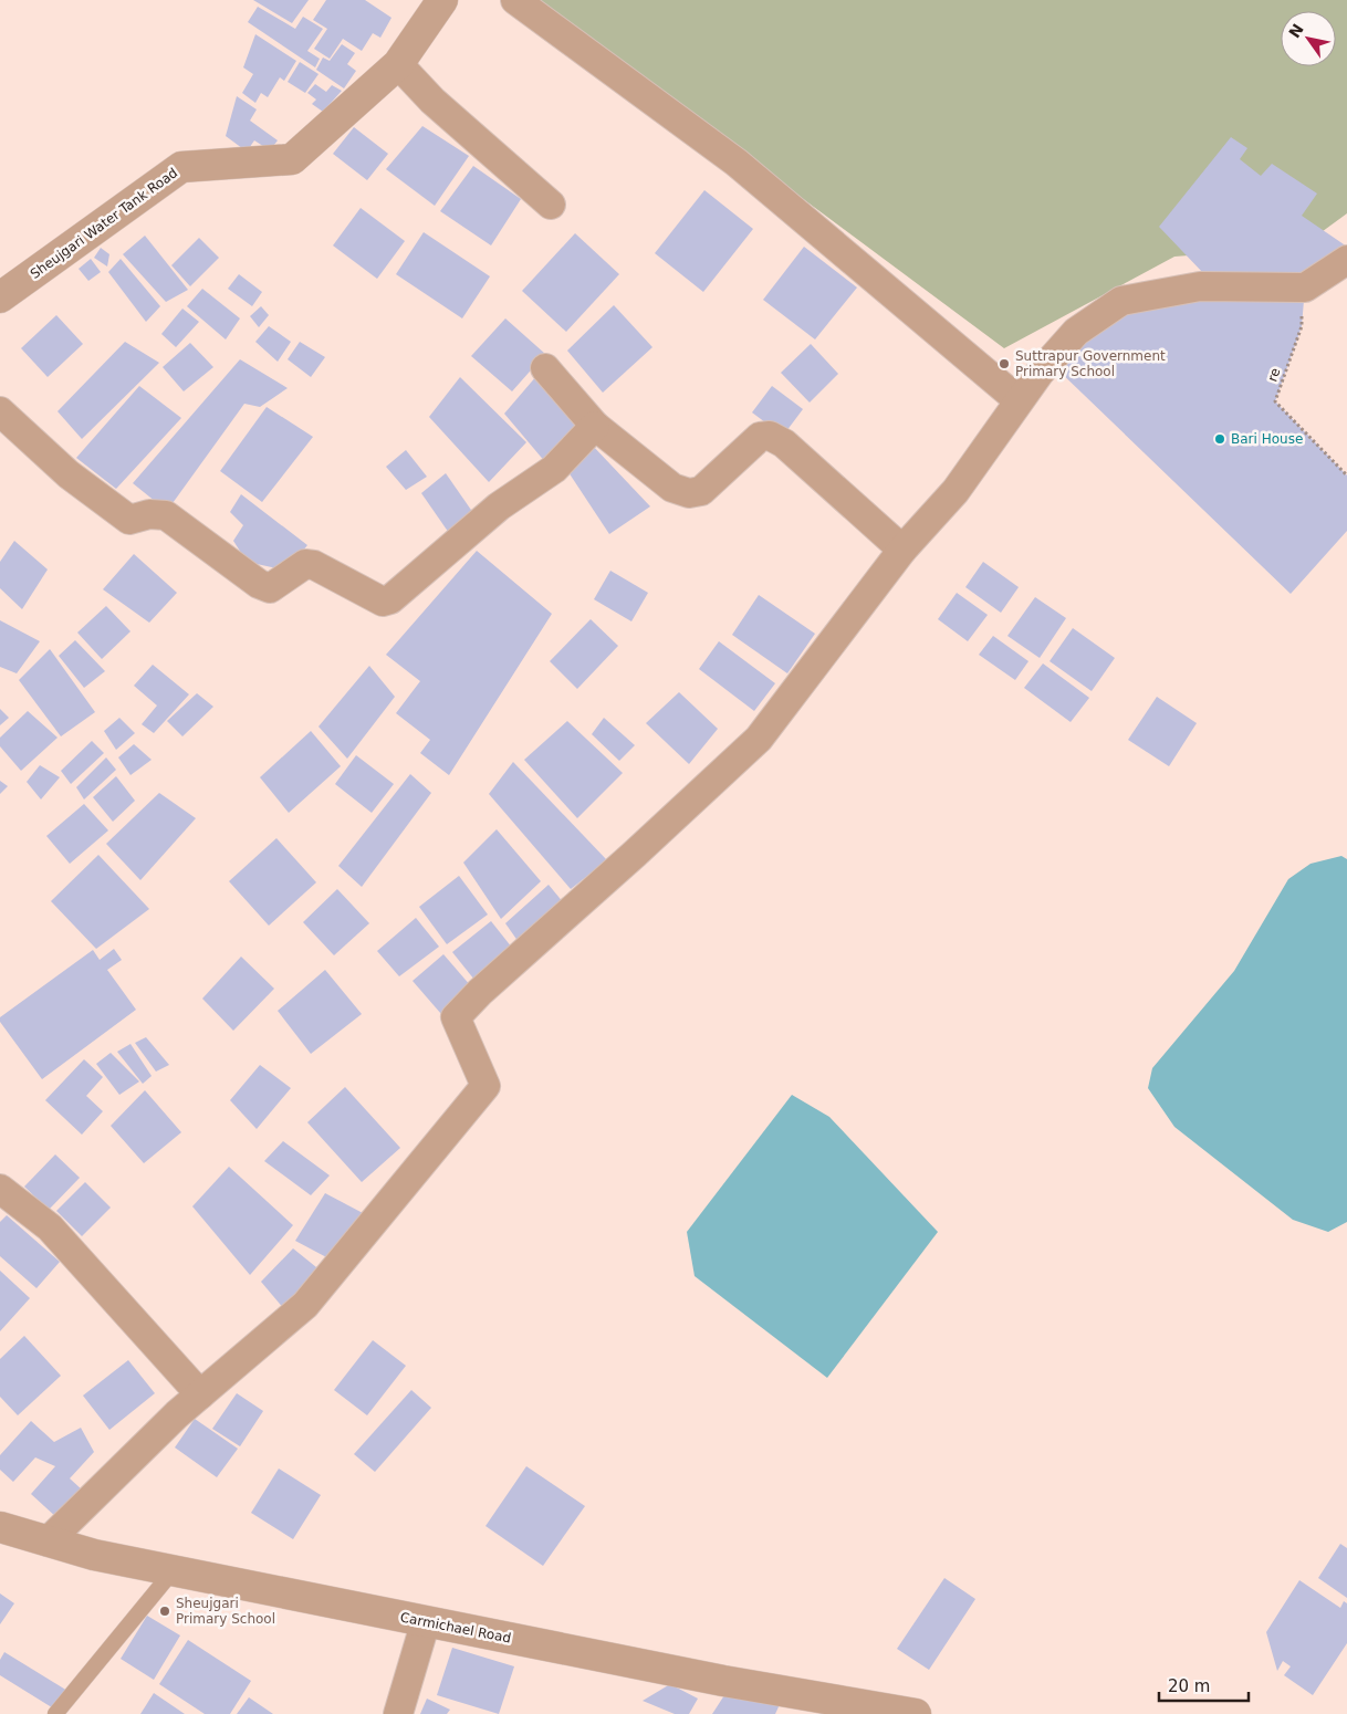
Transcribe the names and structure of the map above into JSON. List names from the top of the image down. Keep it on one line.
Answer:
{"streets":{"street":["Sheujgari Water Tank Road","Carmichael Road"],"path":["re"]},"places":["Suttrapur Government Primary School","Bari House","Sheujgari Primary School"],"scale_bar":"20 m","north":"top left"}
